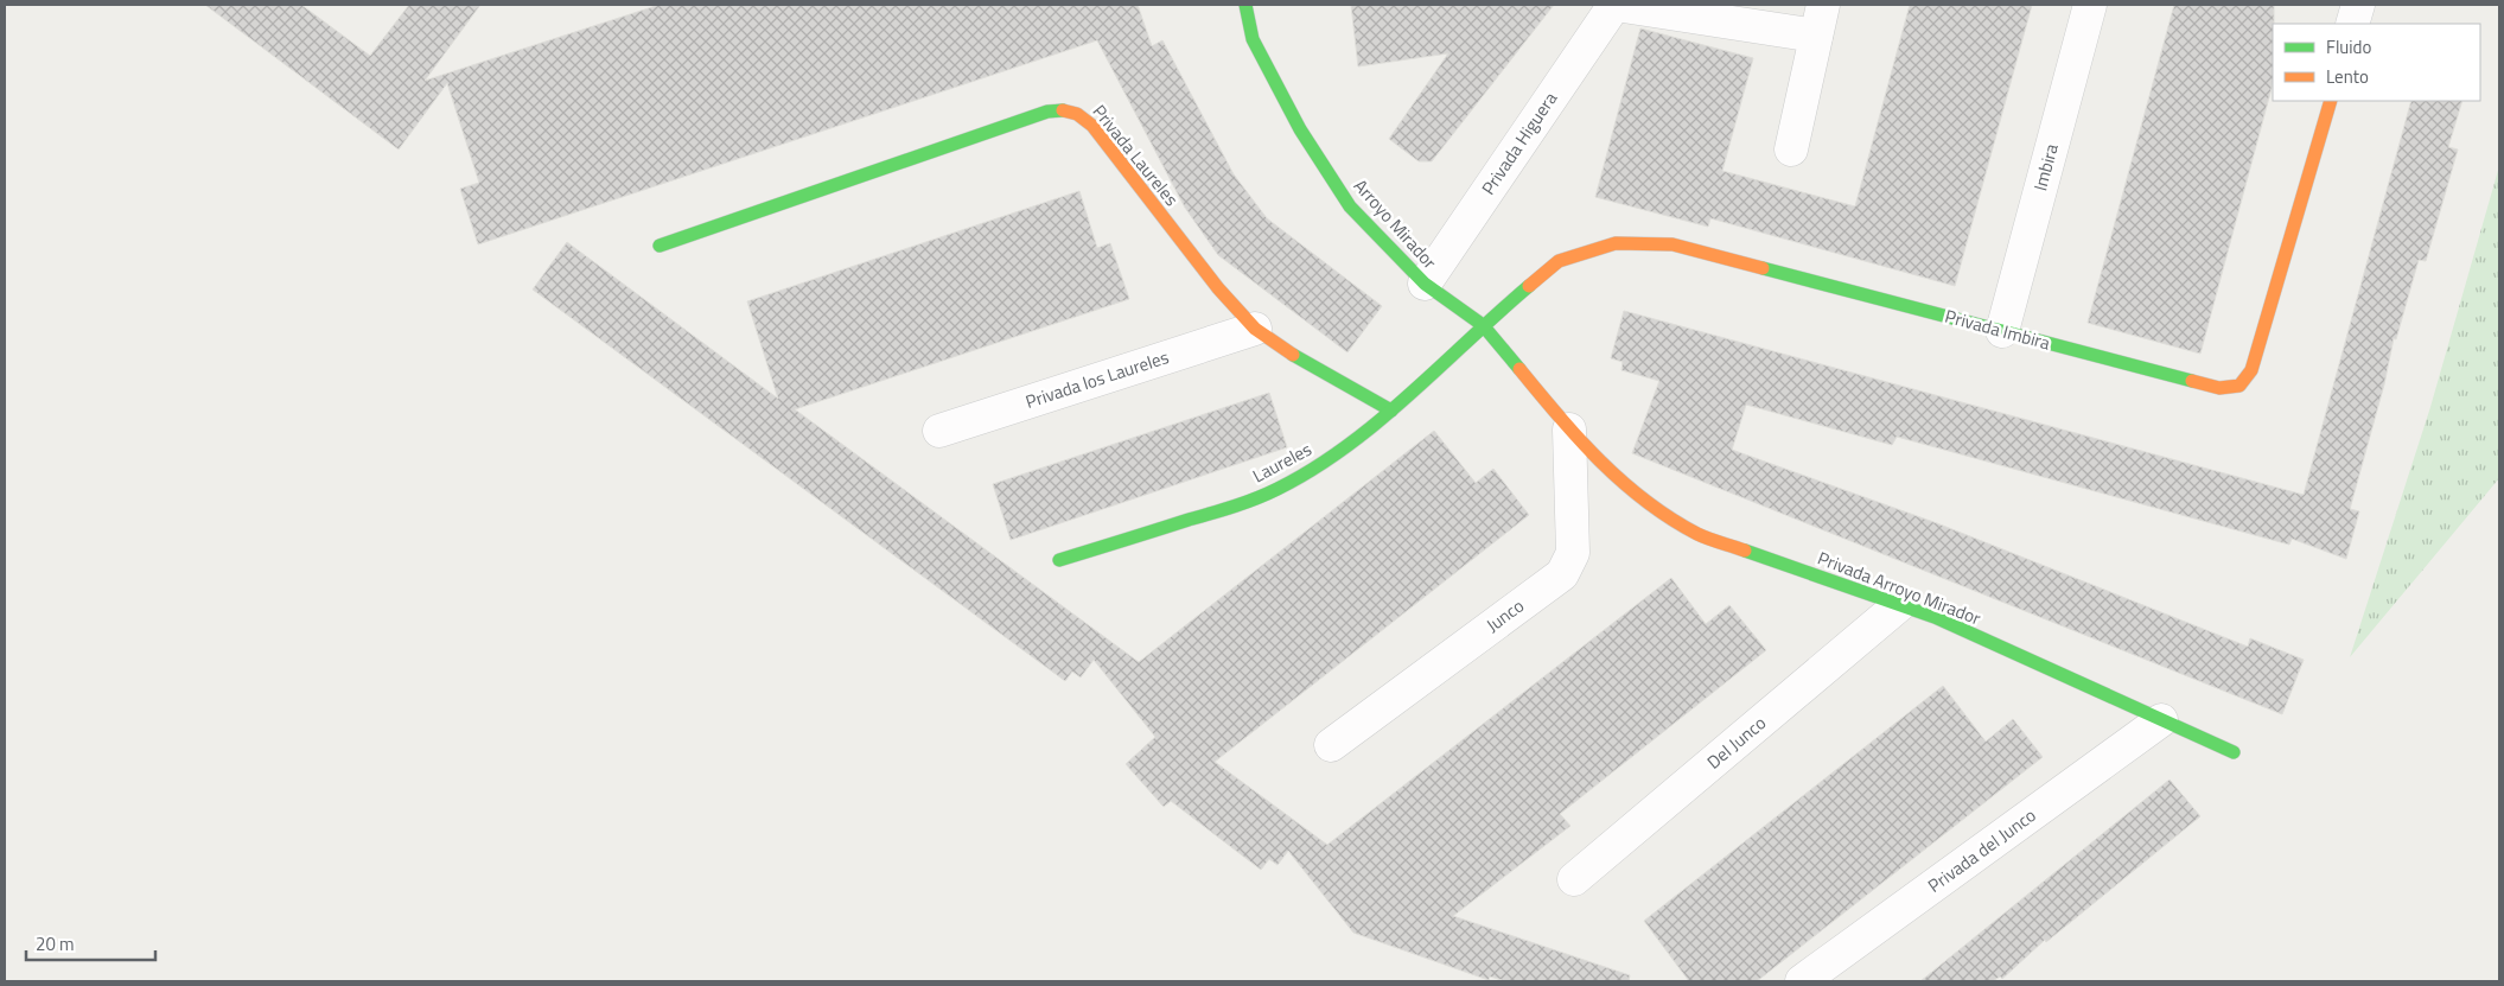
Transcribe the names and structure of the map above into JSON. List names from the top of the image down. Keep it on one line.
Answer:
{"streets":{"street":["Privada Higuera","Privada Laureles","Imbira","Arroyo Mirador","Privada Imbira","Privada los Laureles","Laureles","Privada Arroyo Mirador","Junco","Del Junco","Privada del Junco"]},"crossings":[["Privada Higuera","Arroyo Mirador"],["Privada Laureles","Privada los Laureles"],["Privada Laureles","Laureles"],["Imbira","Privada Imbira"],["Arroyo Mirador","Privada Imbira"],["Arroyo Mirador","Laureles"],["Arroyo Mirador","Privada Arroyo Mirador"],["Arroyo Mirador","Junco"],["Privada Imbira","Laureles"],["Privada Arroyo Mirador","Junco"],["Privada Arroyo Mirador","Del Junco"],["Privada Arroyo Mirador","Privada del Junco"]],"legend":["Fluido","Lento"],"scale_bar":"20 m"}
